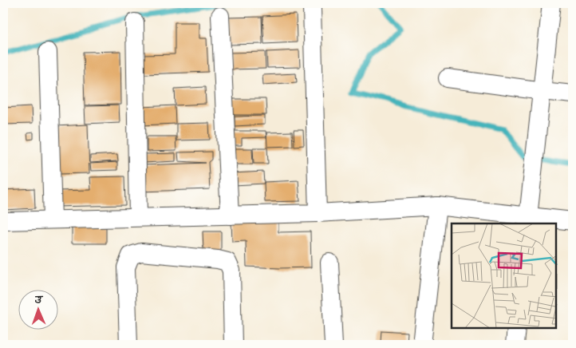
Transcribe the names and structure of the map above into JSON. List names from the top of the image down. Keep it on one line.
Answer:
{"north":"top"}
